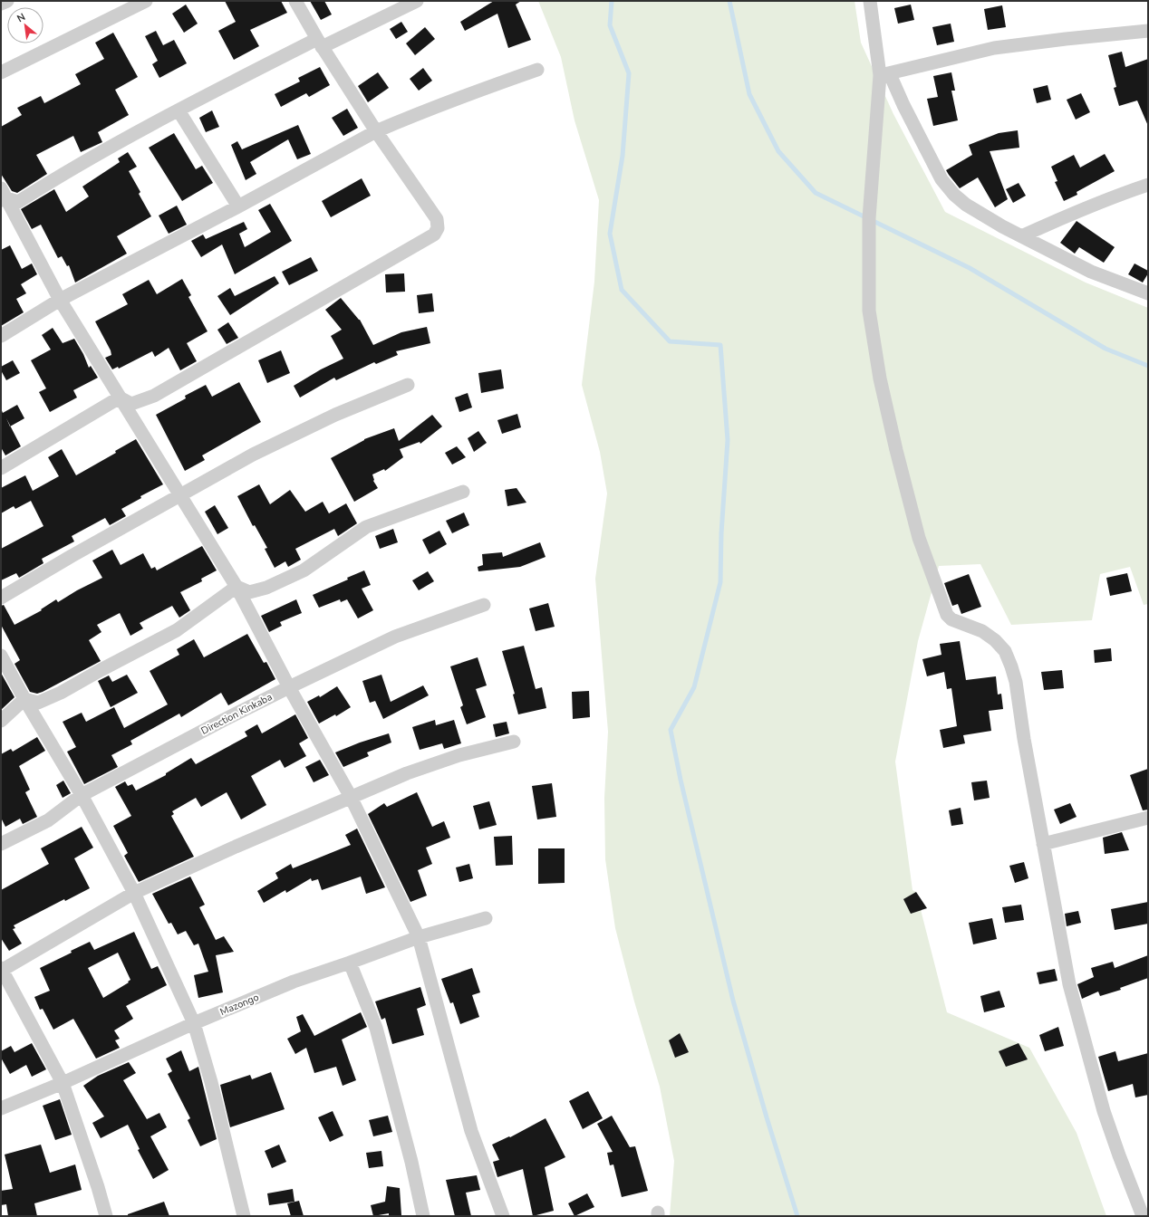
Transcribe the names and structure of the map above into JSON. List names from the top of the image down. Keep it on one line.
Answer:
{"streets":{"street":["Direction Kinkaba","Mazongo"]},"north":"top left"}
